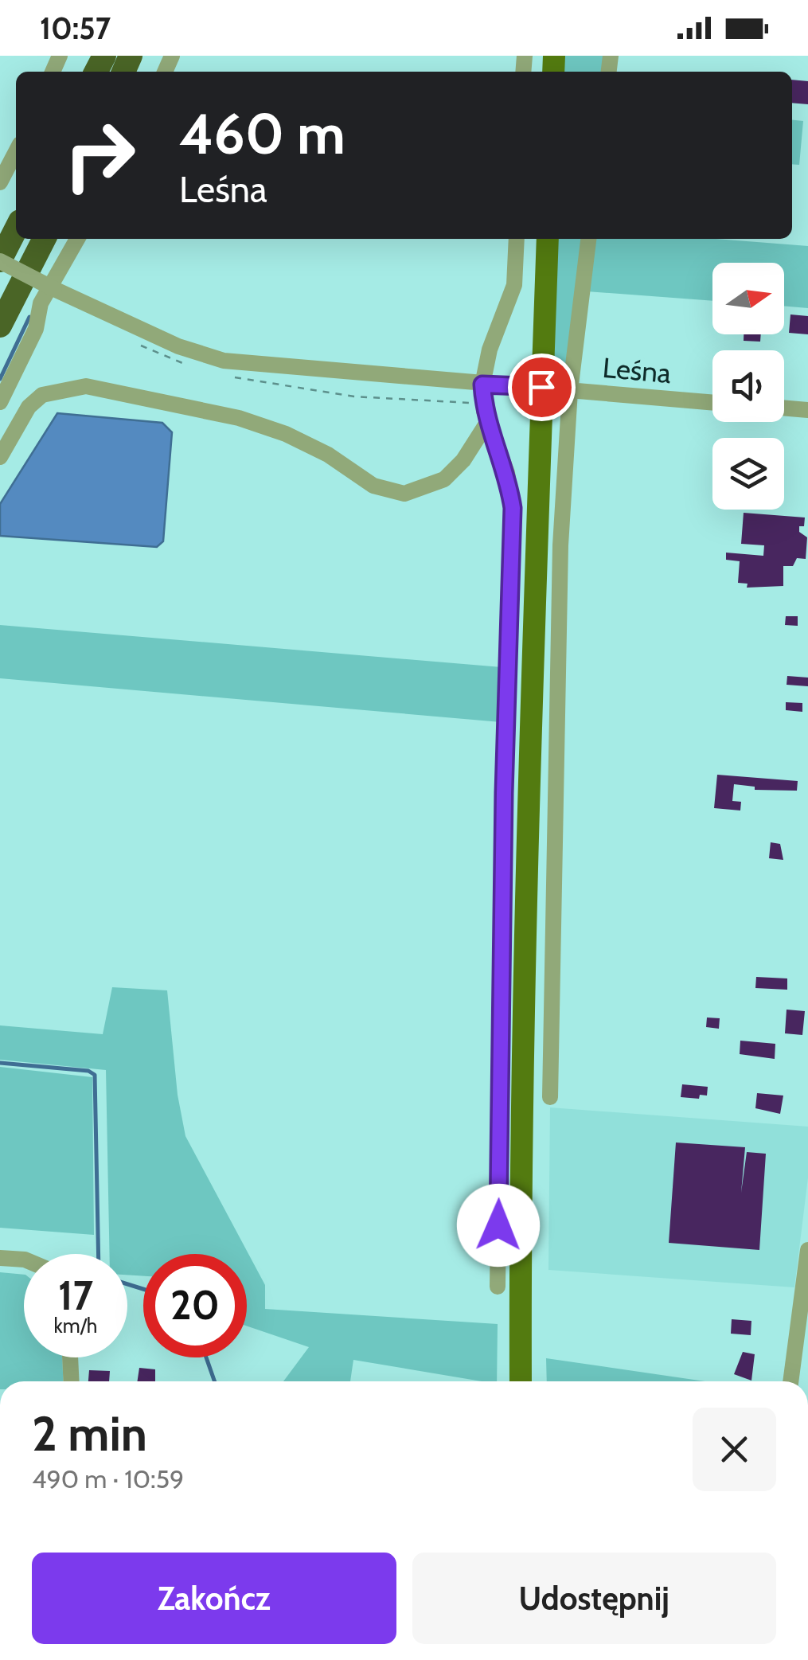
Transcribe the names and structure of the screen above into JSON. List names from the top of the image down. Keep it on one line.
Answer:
{"streets":{"street":["Leśna"]},"north":"right","page":{"status":"10:57","turn":["460 m","Leśna"],"speed":"17 km/h","limit":"20","heading":["2 min","490 m · 10:59"],"buttons":["Zakończ","Udostępnij"]}}
